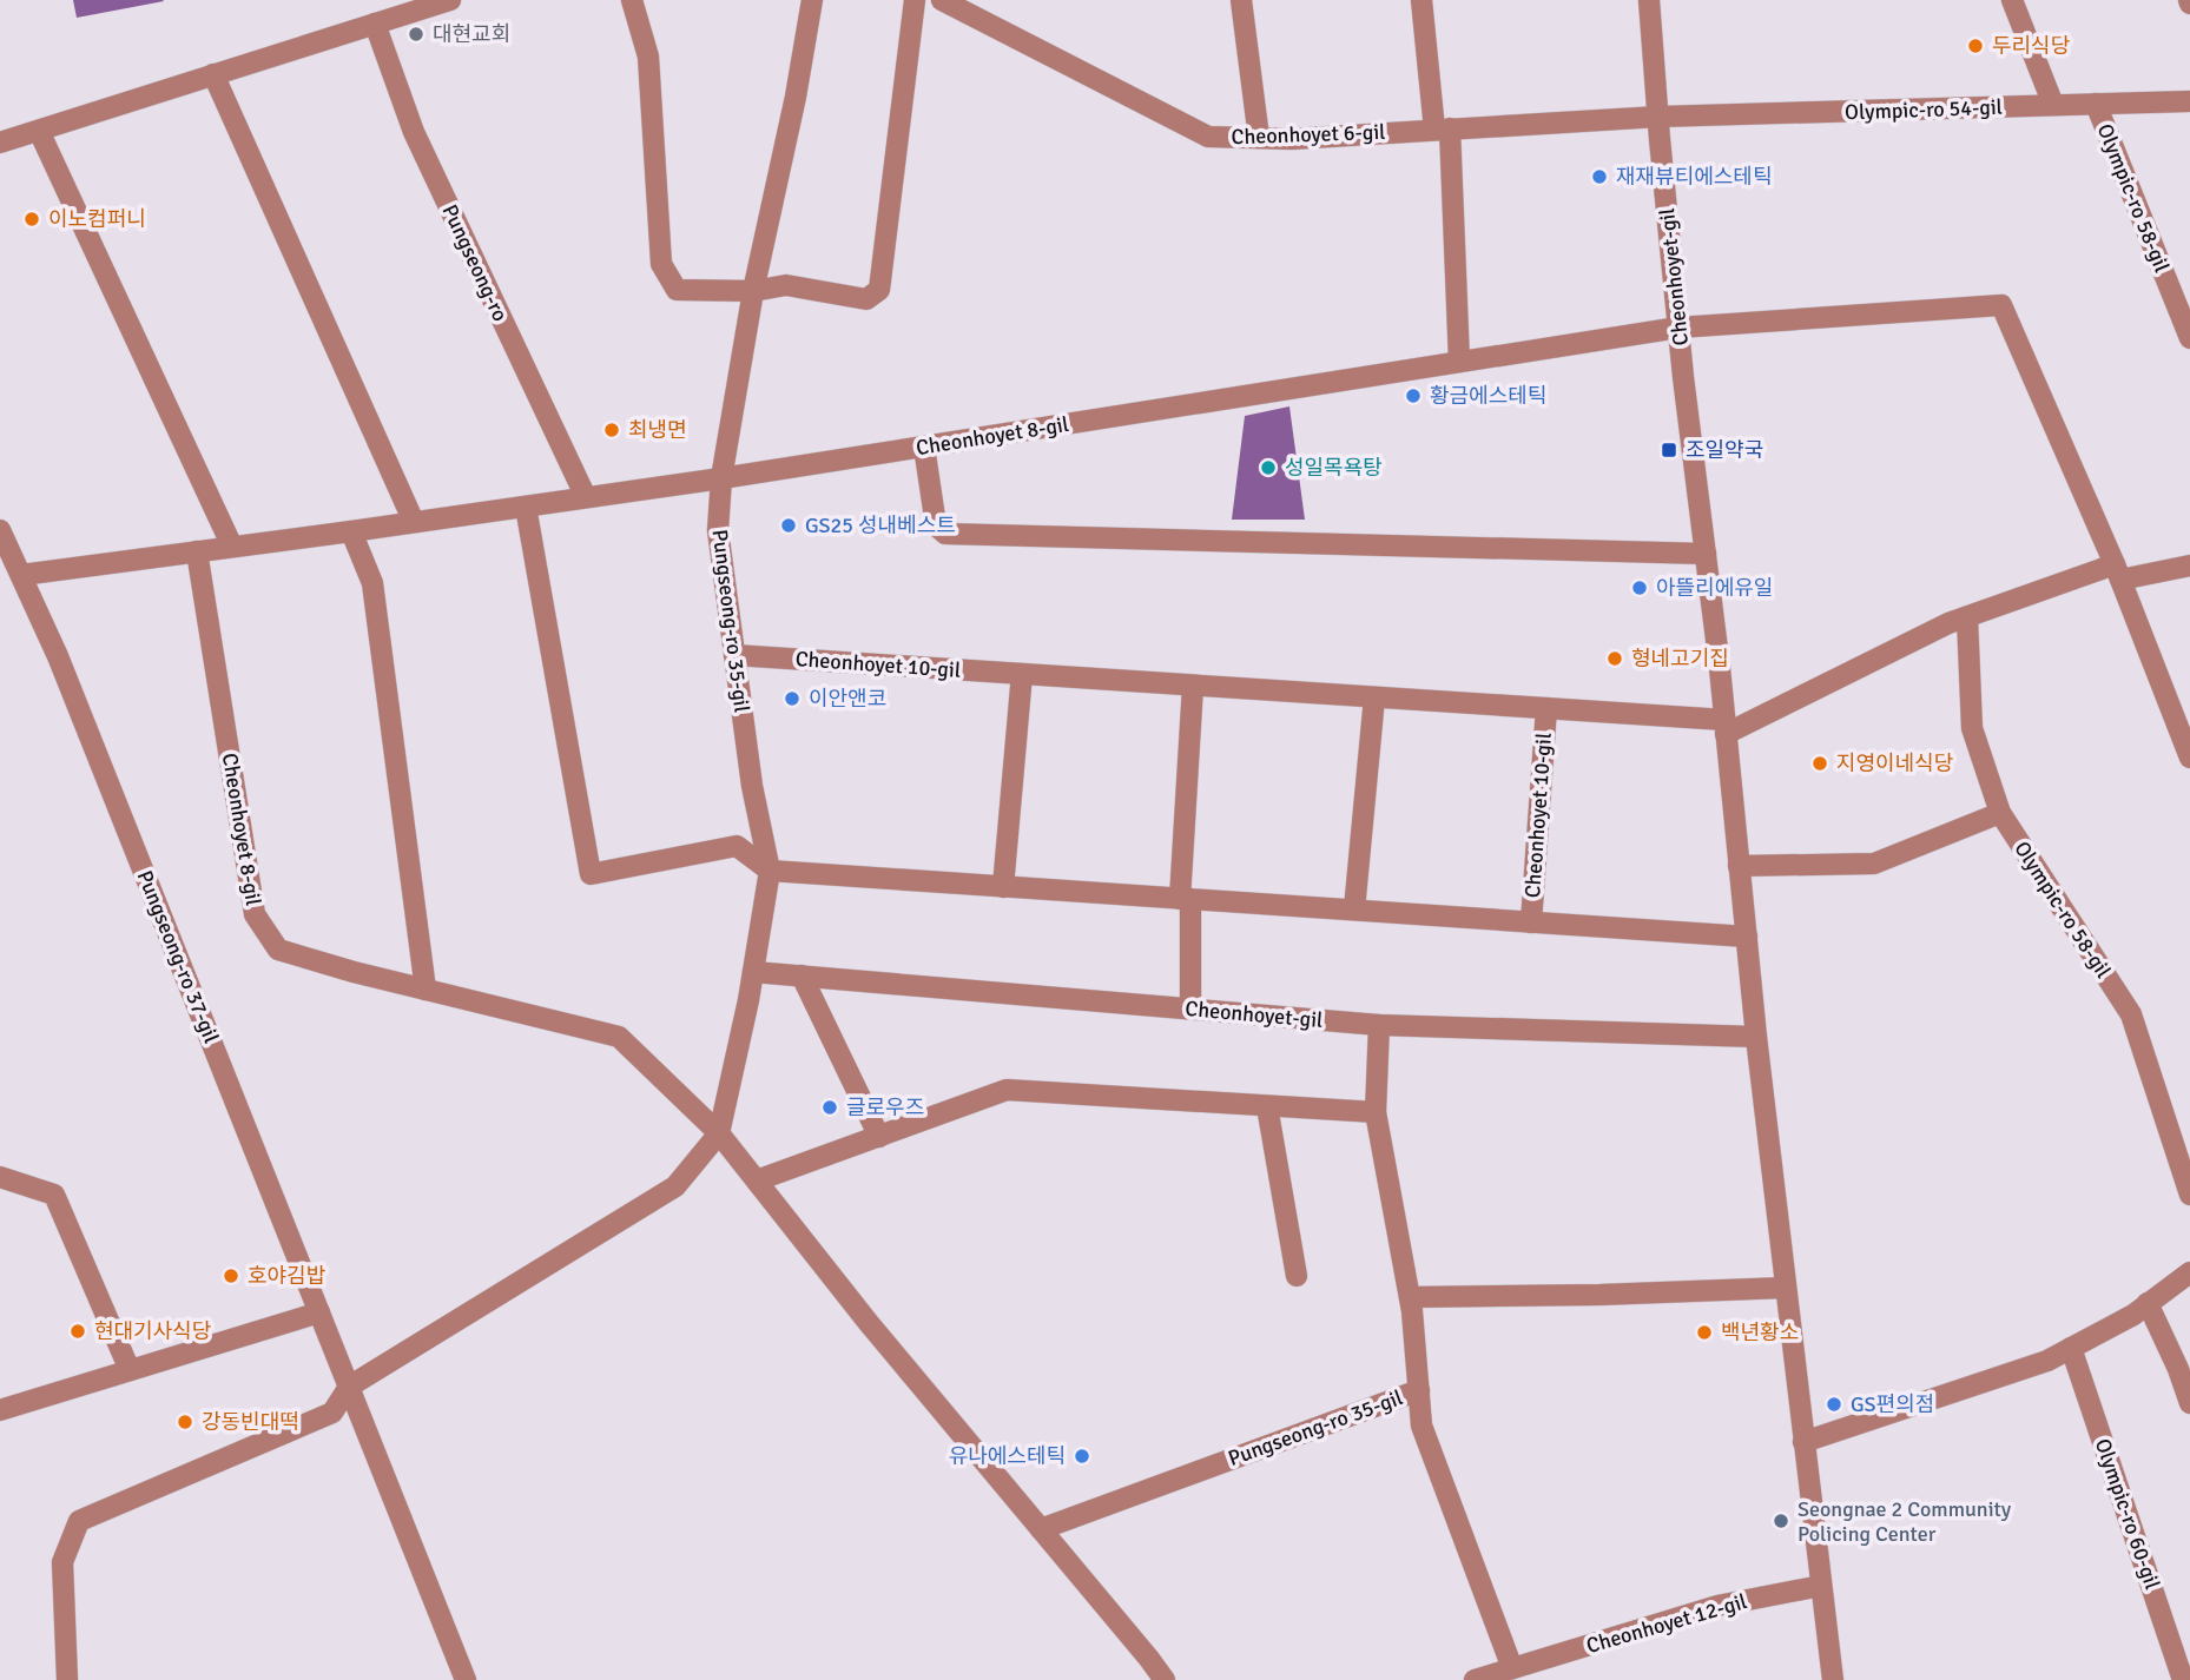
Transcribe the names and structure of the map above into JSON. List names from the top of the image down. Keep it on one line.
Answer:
{"streets":{"street":["Olympic-ro 54-gil","Cheonhoyet 6-gil","Olympic-ro 58-gil","Pungseong-ro","Cheonhoyet-gil","Cheonhoyet 8-gil","Pungseong-ro 35-gil","Cheonhoyet 10-gil","Pungseong-ro 37-gil","Olympic-ro 60-gil","Cheonhoyet 12-gil"]},"crossings":[["Olympic-ro 54-gil","Cheonhoyet 6-gil"],["Olympic-ro 54-gil","Olympic-ro 58-gil"],["Olympic-ro 54-gil","Cheonhoyet-gil"],["Cheonhoyet 6-gil","Cheonhoyet-gil"],["Pungseong-ro","Cheonhoyet 8-gil"],["Cheonhoyet-gil","Cheonhoyet 8-gil"],["Cheonhoyet-gil","Pungseong-ro 35-gil"],["Cheonhoyet-gil","Cheonhoyet 10-gil"],["Cheonhoyet-gil","Cheonhoyet 12-gil"],["Cheonhoyet 8-gil","Pungseong-ro 35-gil"],["Cheonhoyet 8-gil","Pungseong-ro 37-gil"],["Pungseong-ro 35-gil","Cheonhoyet 10-gil"]],"places":{"other":["대현교회","두리식당","재재뷰티에스테틱","이노컴퍼니","황금에스테틱","최냉면","성일목욕탕","GS25 성내베스트","아뜰리에유일","형네고기집","이안앤코","지영이네식당","글로우즈","호야김밥","현대기사식당","백년황소","GS편의점","강동빈대떡","유나에스테틱","Seongnae 2 Community Policing Center"],"transit":["조일약국"]}}
